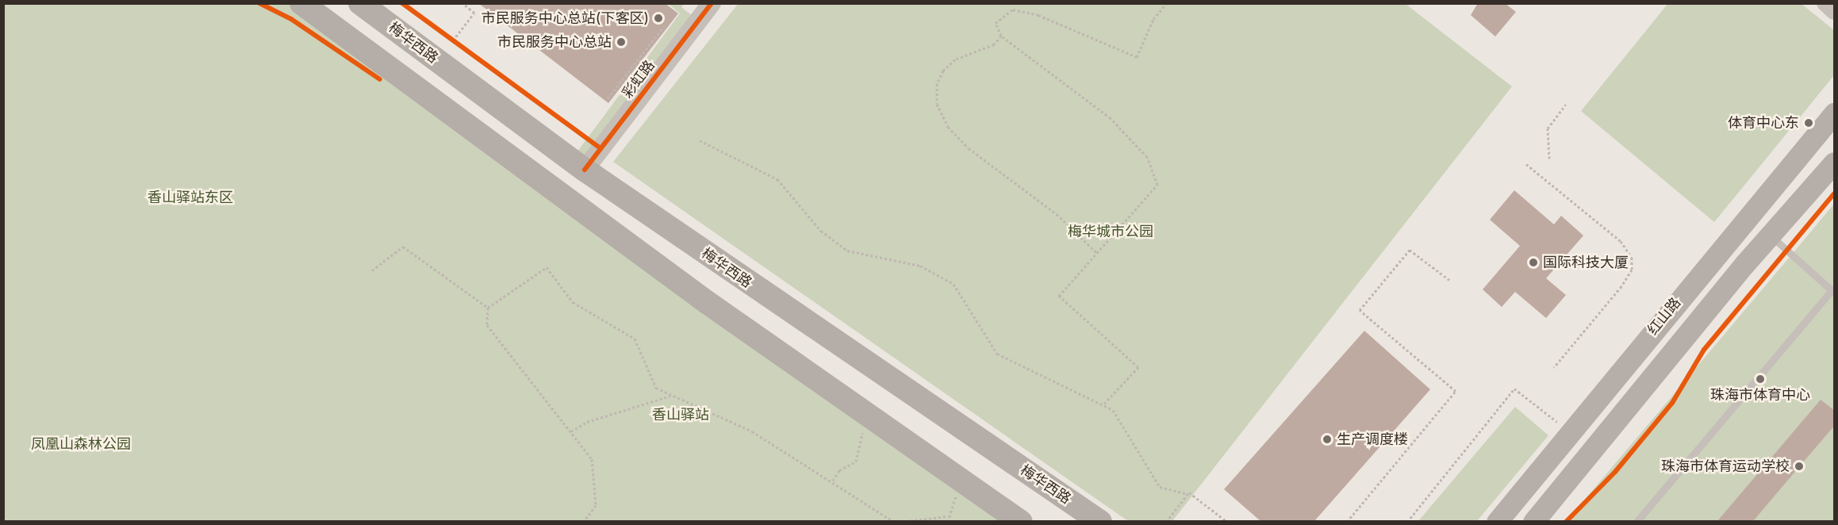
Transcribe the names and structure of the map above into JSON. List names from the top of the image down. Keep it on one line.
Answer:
{"streets":{"main road":["梅华西路","红山路"],"street":["彩虹路"]},"crossings":[["梅华西路","彩虹路"]],"parks":["香山驿站东区","梅华城市公园","香山驿站","凤凰山森林公园"],"places":["市民服务中心总站(下客区)","市民服务中心总站","体育中心东","国际科技大厦","珠海市体育中心","生产调度楼","珠海市体育运动学校"]}
